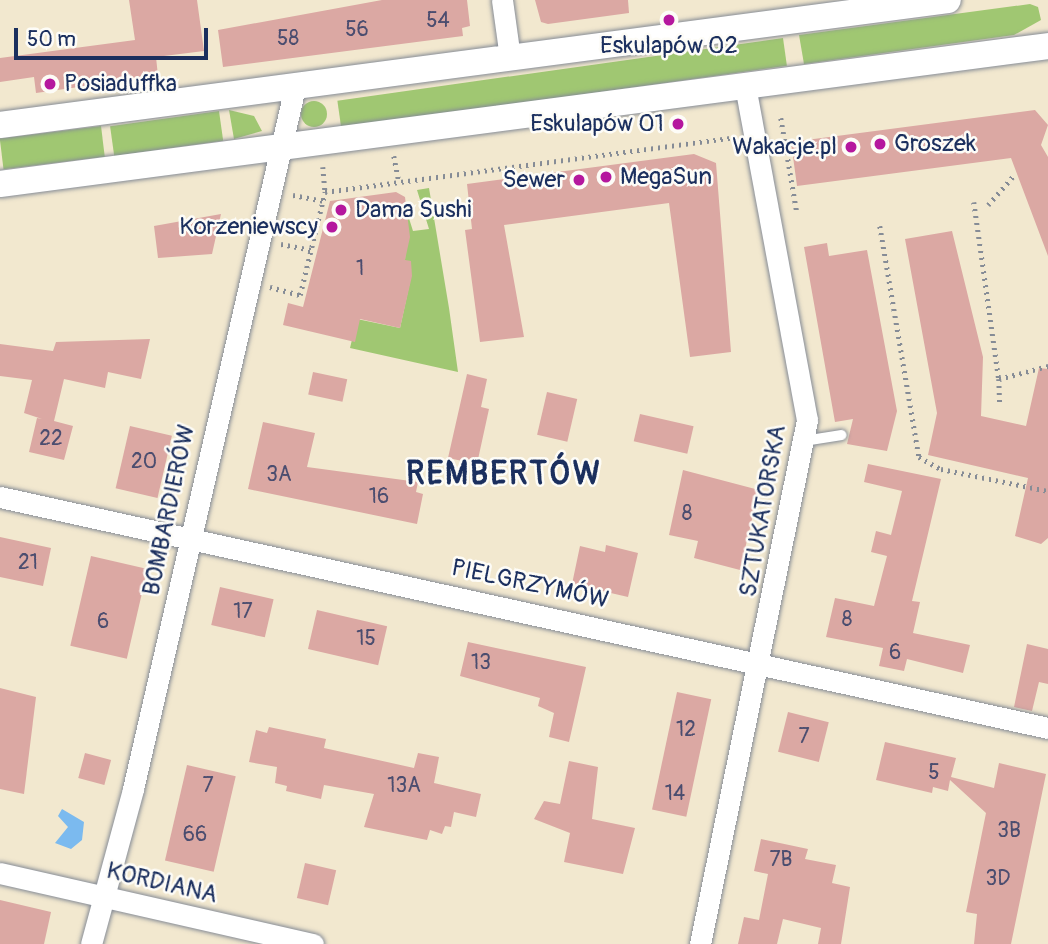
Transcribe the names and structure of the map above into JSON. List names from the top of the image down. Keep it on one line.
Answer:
{"streets":{"street":["BOMBARDIERÓW","SZTUKATORSKA","PIELGRZYMÓW","KORDIANA"]},"crossings":[["BOMBARDIERÓW","PIELGRZYMÓW"],["BOMBARDIERÓW","KORDIANA"],["SZTUKATORSKA","PIELGRZYMÓW"]],"districts":["REMBERTÓW"],"places":["Eskulapów 02","Posiaduffka","Eskulapów 01","Groszek","Wakacje.pl","MegaSun","Sewer","Dama Sushi","Korzeniewscy"],"house_numbers":["54","56","58","1","22","20","3A","16","8","21","17","8","6","15","6","13","12","7","5","7","13A","14","3B","66","7B","3D"],"scale_bar":"50 m"}
